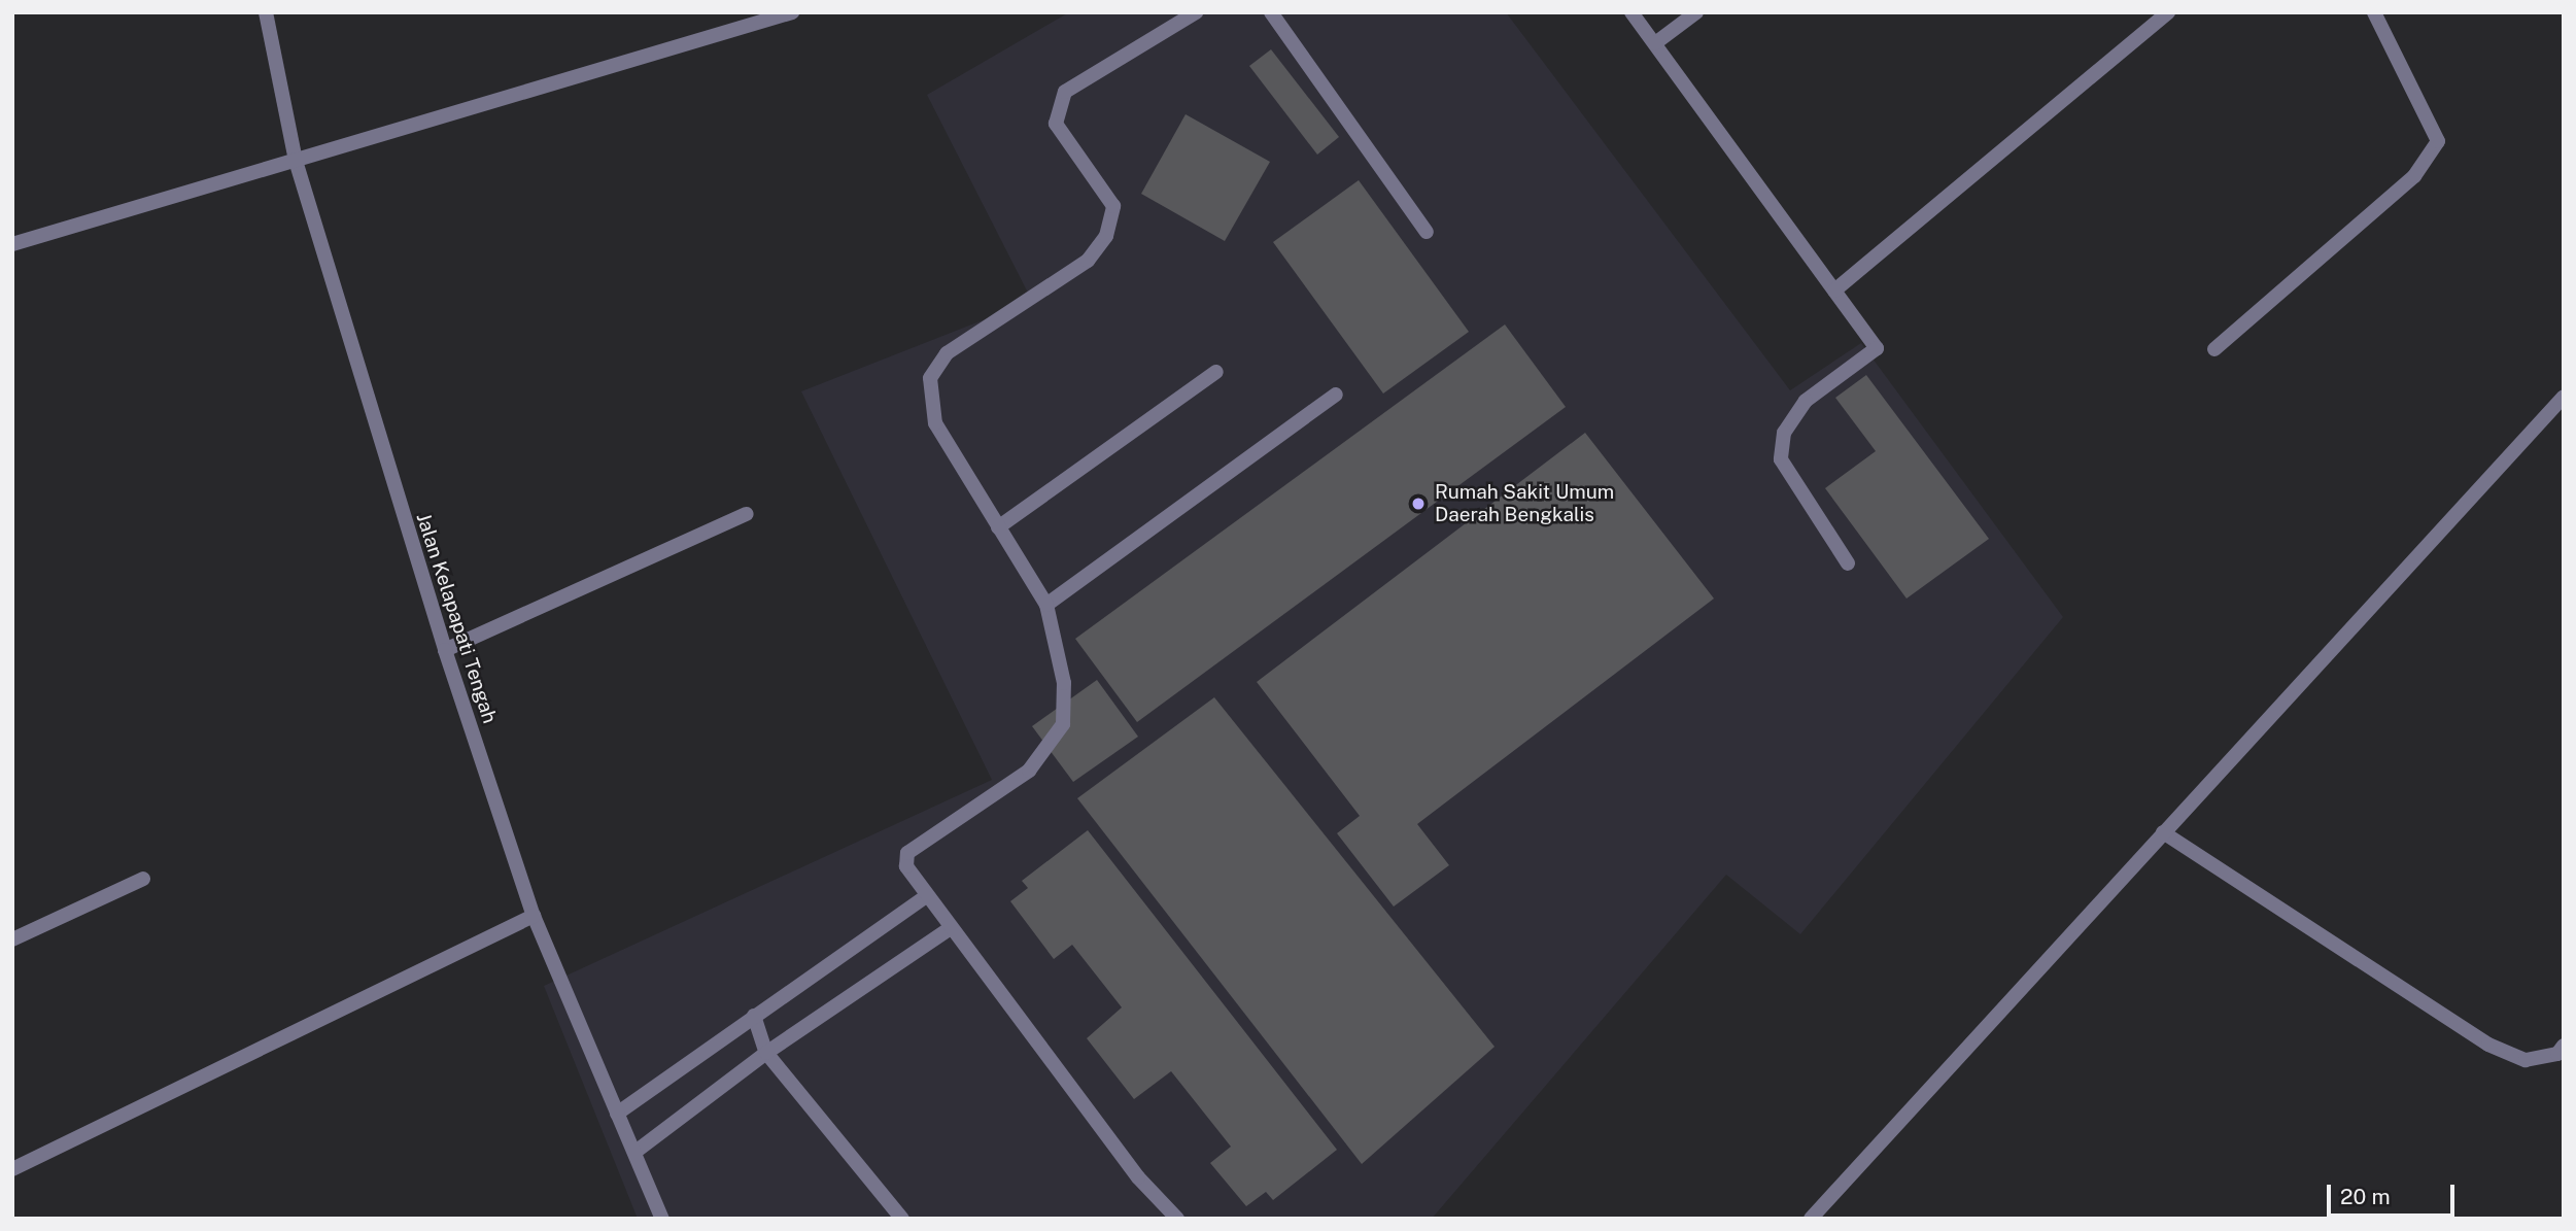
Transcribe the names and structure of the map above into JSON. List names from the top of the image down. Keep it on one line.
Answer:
{"streets":{"street":["Jalan Kelapapati Tengah"]},"places":["Rumah Sakit Umum Daerah Bengkalis"],"scale_bar":"20 m"}
